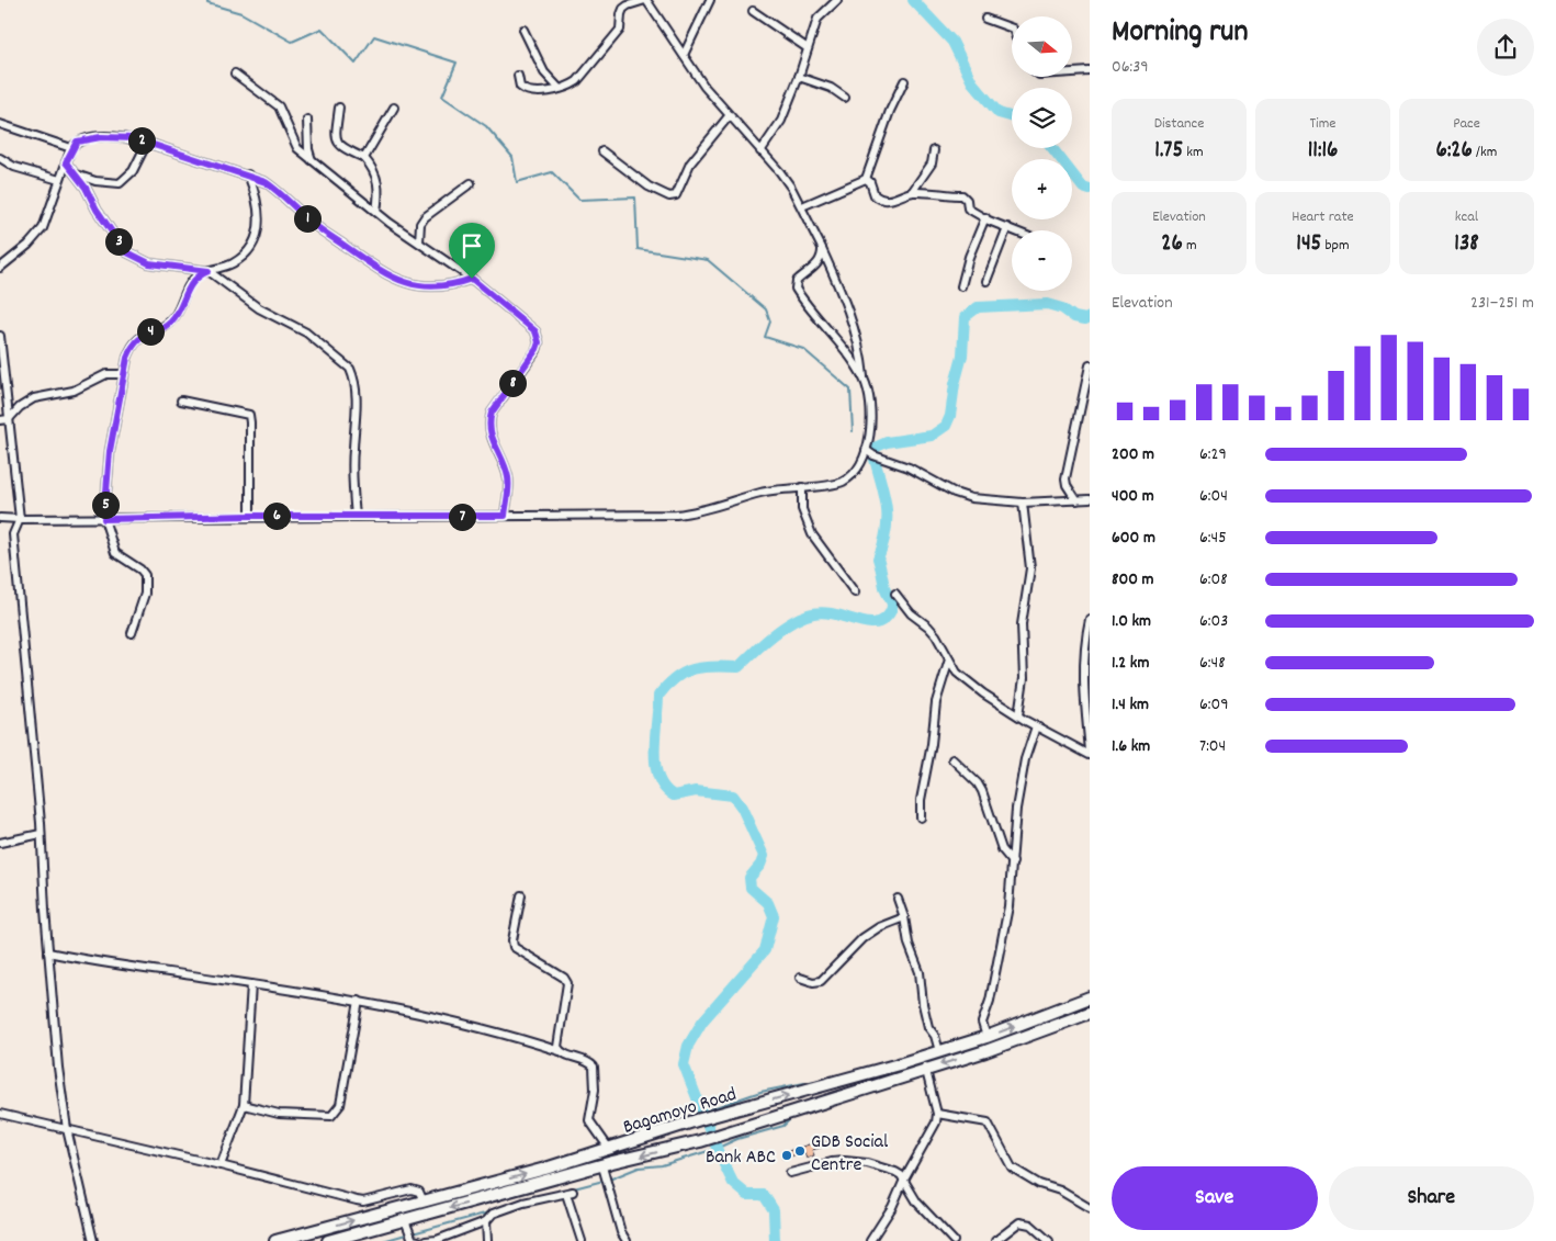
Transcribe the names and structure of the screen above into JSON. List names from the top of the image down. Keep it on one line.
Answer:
{"streets":{"highway":["Bagamoyo Road"]},"places":["GDB Social Centre","Bank ABC"],"north":"right","page":{"heading":["Morning run","06:39"],"map_buttons":["+","−"],"stats":[["Distance","1.75 km"],["Time","11:16"],["Pace","6:26 /km"],["Elevation","26 m"],["Heart rate","145 bpm"],["kcal","138"]],"pins":["2","1","3","4","8","5","6","7"],"chart":["Elevation","231–251 m"],"list":[{"name":"200 m","note":"6:29"},{"name":"400 m","note":"6:04"},{"name":"600 m","note":"6:45"},{"name":"800 m","note":"6:08"},{"name":"1.0 km","note":"6:03"},{"name":"1.2 km","note":"6:48"},{"name":"1.4 km","note":"6:09"},{"name":"1.6 km","note":"7:04"}],"buttons":["Save","Share"]}}
